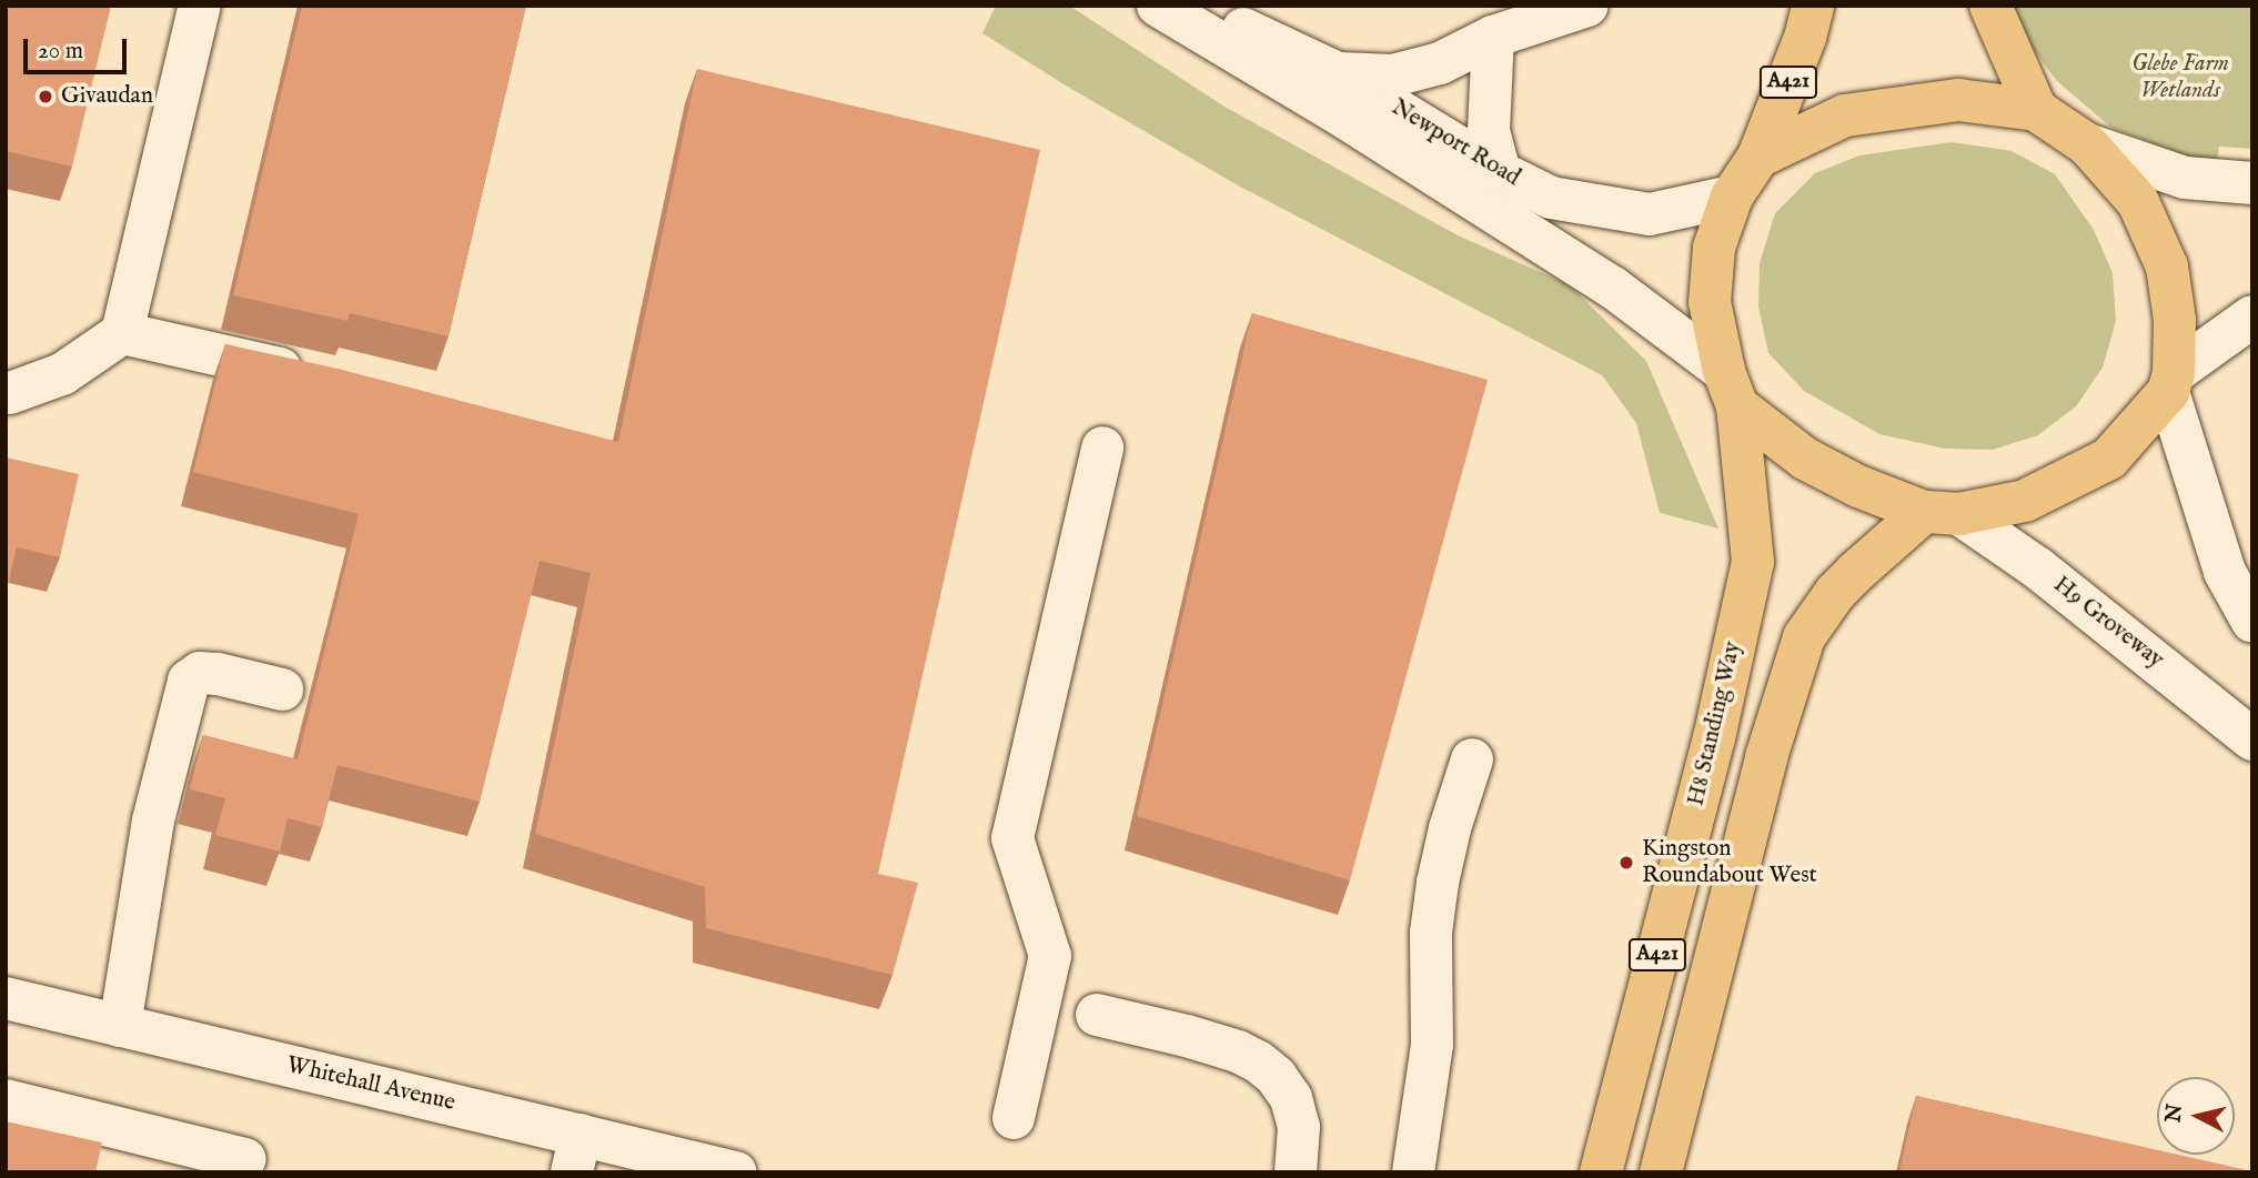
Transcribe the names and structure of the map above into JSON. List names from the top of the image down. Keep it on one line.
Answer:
{"streets":{"highway":["A421","H8 Standing Way"],"street":["Newport Road","H9 Groveway","Whitehall Avenue"]},"crossings":[["A421","H9 Groveway"],["A421","H8 Standing Way"],["Newport Road","H8 Standing Way"]],"parks":["Glebe Farm Wetlands"],"places":["Givaudan","Kingston Roundabout West"],"scale_bar":"20 m","north":"left"}
